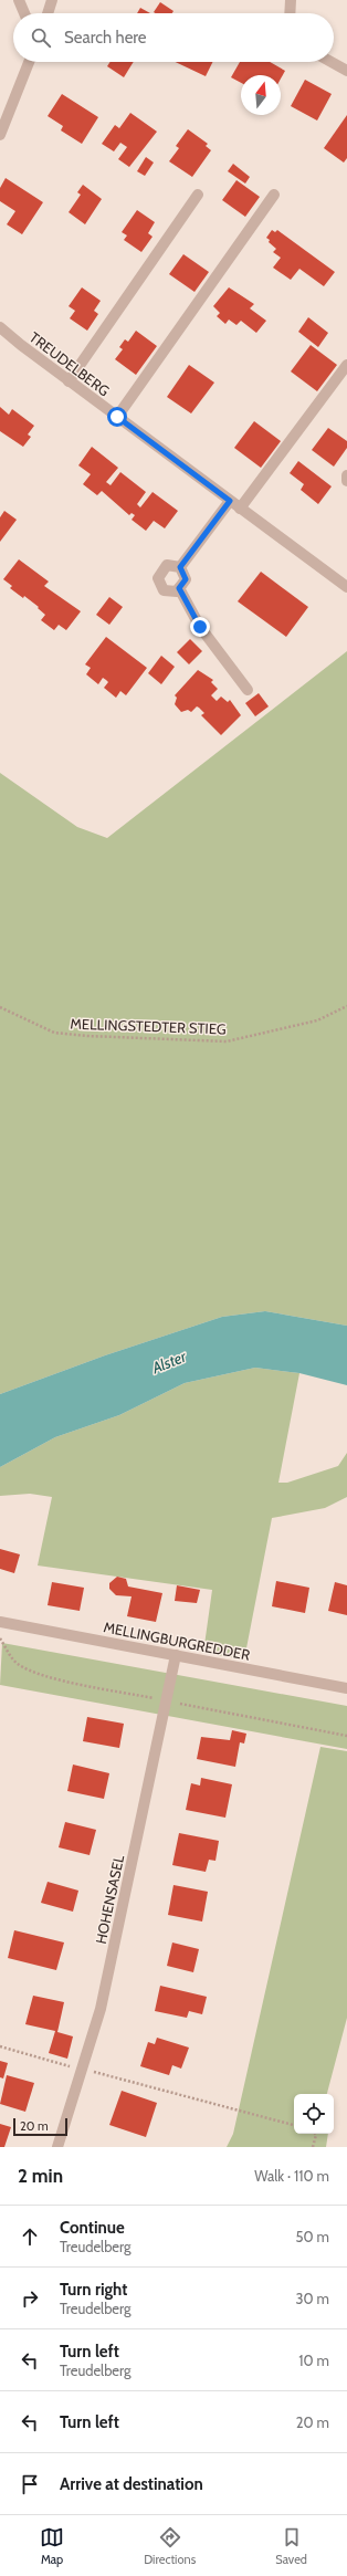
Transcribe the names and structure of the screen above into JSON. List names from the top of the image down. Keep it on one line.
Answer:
{"streets":{"street":["TREUDELBERG","MELLINGBURGREDDER","HOHENSASEL"],"path":["MELLINGSTEDTER STIEG"]},"crossings":[["MELLINGBURGREDDER","HOHENSASEL"]],"water":["Alster"],"scale_bar":"20 m","north":"top","page":{"search":"Search here","scale":"20 m","heading":["2 min","Walk · 110 m"],"list":[["Continue","Treudelberg","50 m"],["Turn right","Treudelberg","30 m"],["Turn left","Treudelberg","10 m"],["Turn left","20 m"],"Arrive at destination"],"nav":["Map","Directions","Saved"]}}
